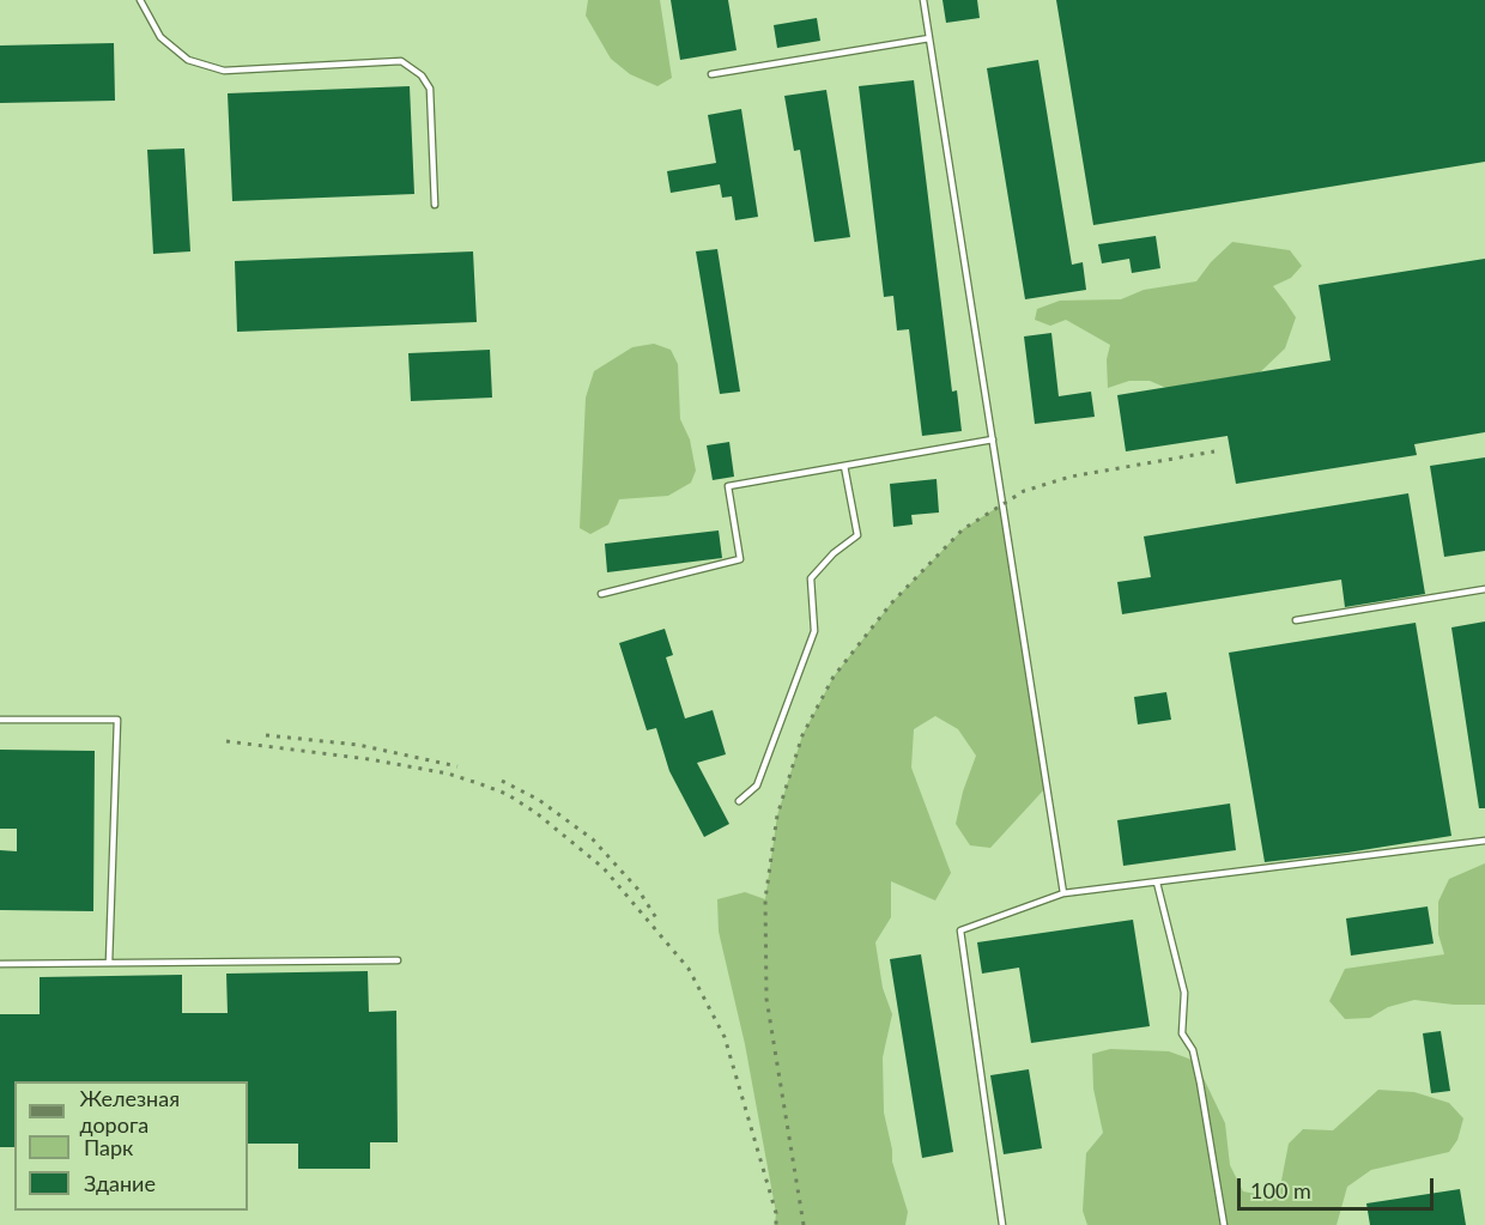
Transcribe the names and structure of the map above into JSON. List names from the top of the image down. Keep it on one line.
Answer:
{"legend":["Железная дорога","Парк","Здание"],"scale_bar":"100 m"}
